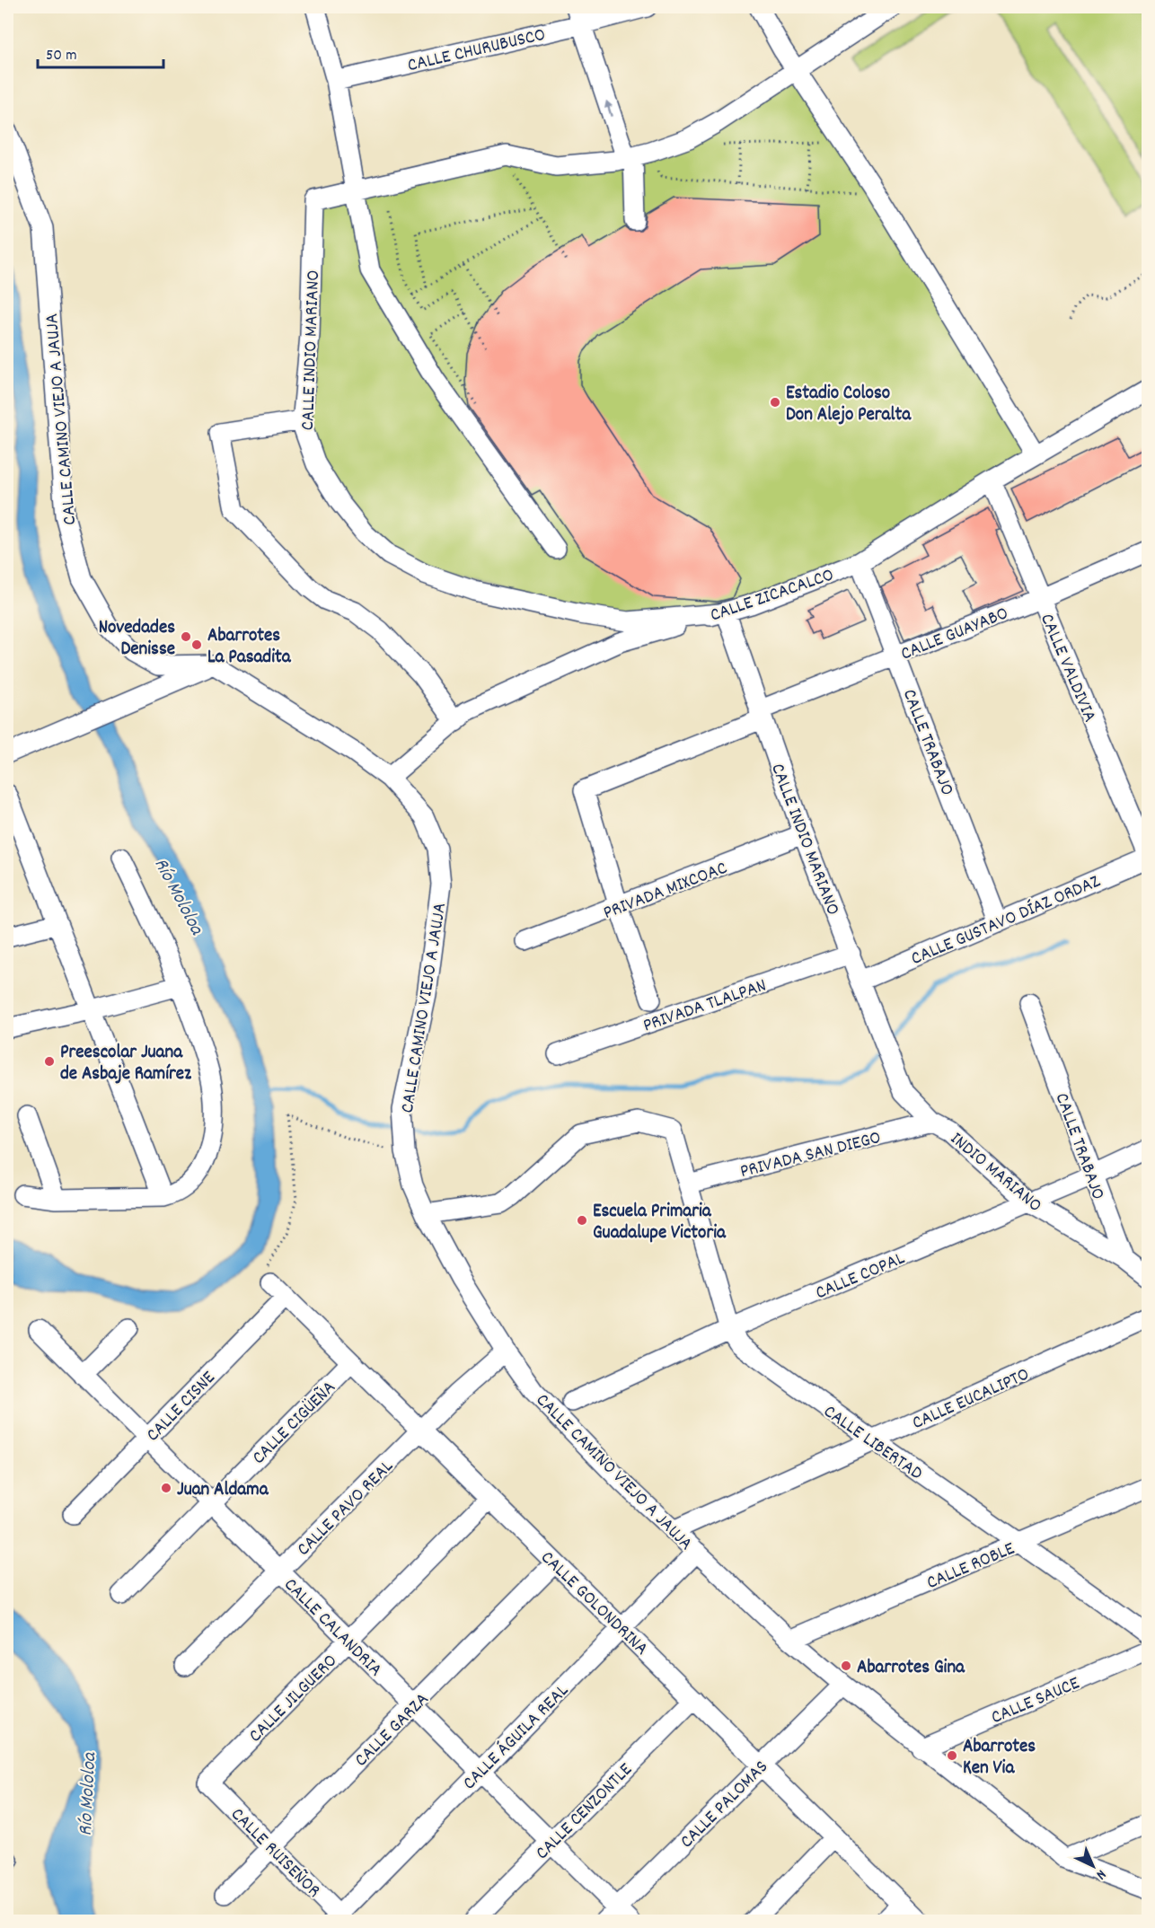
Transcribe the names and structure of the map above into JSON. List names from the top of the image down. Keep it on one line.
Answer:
{"streets":{"street":["CALLE CHURUBUSCO","CALLE INDIO MARIANO","CALLE CAMINO VIEJO A JAUJA","CALLE ZICACALCO","CALLE GUAYABO","CALLE VALDIVIA","CALLE TRABAJO","PRIVADA MIXCOAC","CALLE GUSTAVO DÍAZ ORDAZ","PRIVADA TLALPAN","PRIVADA SAN DIEGO","INDIO MARIANO","CALLE COPAL","CALLE EUCALIPTO","CALLE CISNE","CALLE CIGÜEÑA","CALLE LIBERTAD","CALLE PAVO REAL","CALLE ROBLE","CALLE GOLONDRINA","CALLE CALANDRIA","CALLE JILGUERO","CALLE SAUCE","CALLE GARZA","CALLE ÁGUILA REAL","CALLE PALOMAS","CALLE CENZONTLE","CALLE RUISEÑOR"]},"crossings":[["CALLE INDIO MARIANO","CALLE ZICACALCO"],["CALLE INDIO MARIANO","CALLE GUAYABO"],["CALLE INDIO MARIANO","PRIVADA MIXCOAC"],["CALLE INDIO MARIANO","CALLE GUSTAVO DÍAZ ORDAZ"],["CALLE INDIO MARIANO","PRIVADA TLALPAN"],["CALLE INDIO MARIANO","INDIO MARIANO"],["CALLE CAMINO VIEJO A JAUJA","CALLE ZICACALCO"],["CALLE CAMINO VIEJO A JAUJA","CALLE EUCALIPTO"],["CALLE CAMINO VIEJO A JAUJA","CALLE LIBERTAD"],["CALLE CAMINO VIEJO A JAUJA","CALLE PAVO REAL"],["CALLE CAMINO VIEJO A JAUJA","CALLE ROBLE"],["CALLE CAMINO VIEJO A JAUJA","CALLE SAUCE"],["CALLE CAMINO VIEJO A JAUJA","CALLE ÁGUILA REAL"],["CALLE CAMINO VIEJO A JAUJA","CALLE PALOMAS"],["CALLE ZICACALCO","CALLE VALDIVIA"],["CALLE ZICACALCO","CALLE TRABAJO"],["CALLE GUAYABO","CALLE VALDIVIA"],["CALLE GUAYABO","CALLE TRABAJO"],["CALLE GUAYABO","PRIVADA MIXCOAC"],["CALLE VALDIVIA","CALLE GUSTAVO DÍAZ ORDAZ"],["CALLE TRABAJO","CALLE GUSTAVO DÍAZ ORDAZ"],["CALLE TRABAJO","INDIO MARIANO"],["CALLE TRABAJO","CALLE COPAL"],["PRIVADA SAN DIEGO","INDIO MARIANO"],["PRIVADA SAN DIEGO","CALLE LIBERTAD"],["INDIO MARIANO","CALLE COPAL"],["CALLE COPAL","CALLE LIBERTAD"],["CALLE EUCALIPTO","CALLE LIBERTAD"],["CALLE CISNE","CALLE GOLONDRINA"],["CALLE CISNE","CALLE CALANDRIA"],["CALLE CIGÜEÑA","CALLE GOLONDRINA"],["CALLE CIGÜEÑA","CALLE CALANDRIA"],["CALLE LIBERTAD","CALLE ROBLE"],["CALLE PAVO REAL","CALLE GOLONDRINA"],["CALLE PAVO REAL","CALLE CALANDRIA"],["CALLE GOLONDRINA","CALLE JILGUERO"],["CALLE GOLONDRINA","CALLE GARZA"],["CALLE GOLONDRINA","CALLE ÁGUILA REAL"],["CALLE GOLONDRINA","CALLE PALOMAS"],["CALLE GOLONDRINA","CALLE CENZONTLE"],["CALLE CALANDRIA","CALLE JILGUERO"],["CALLE CALANDRIA","CALLE GARZA"],["CALLE CALANDRIA","CALLE ÁGUILA REAL"],["CALLE CALANDRIA","CALLE PALOMAS"],["CALLE CALANDRIA","CALLE CENZONTLE"],["CALLE JILGUERO","CALLE RUISEÑOR"],["CALLE GARZA","CALLE RUISEÑOR"],["CALLE ÁGUILA REAL","CALLE RUISEÑOR"]],"water":["Río Mololoa"],"places":["Estadio Coloso Don Alejo Peralta","Novedades Denisse","Abarrotes La Pasadita","Preescolar Juana de Asbaje Ramírez","Escuela Primaria Guadalupe Victoria","Juan Aldama","Abarrotes Gina","Abarrotes Ken Via"],"scale_bar":"50 m","north":"bottom right"}
